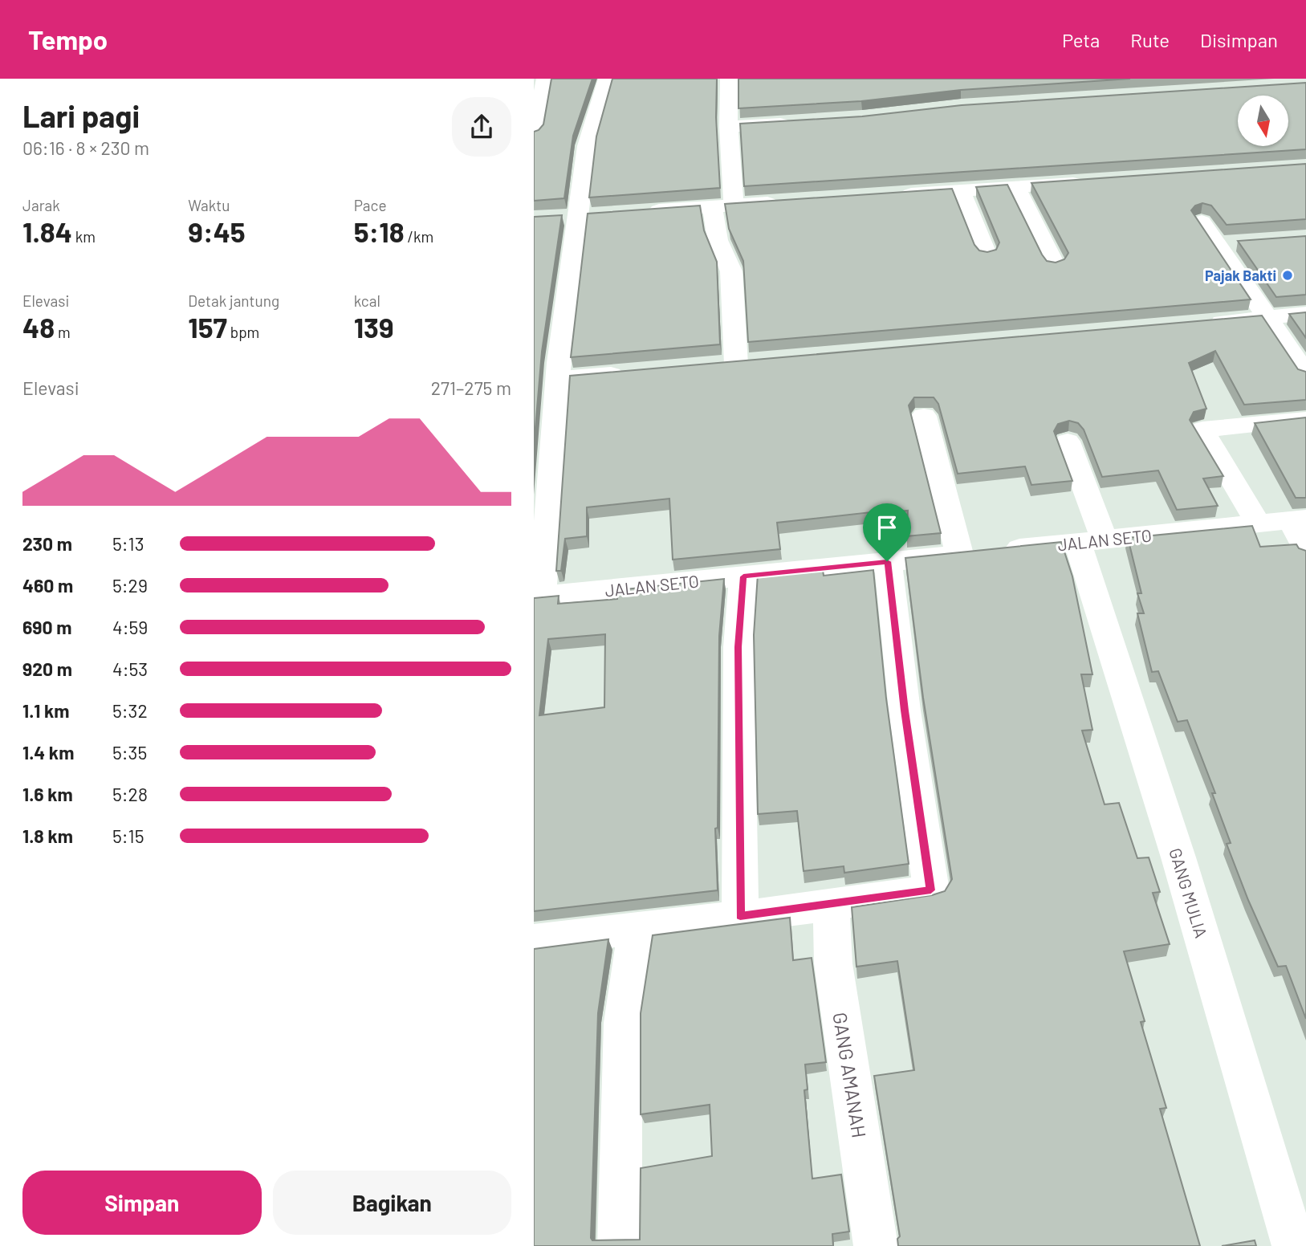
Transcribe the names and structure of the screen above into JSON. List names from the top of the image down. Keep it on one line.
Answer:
{"streets":{"street":["JALAN SETO","GANG MULIA","GANG AMANAH"]},"crossings":[["JALAN SETO","GANG MULIA"]],"places":["Pajak Bakti"],"north":"bottom","page":{"header":"Tempo","nav":["Peta","Rute","Disimpan"],"heading":["Lari pagi","06:16 · 8 × 230 m"],"stats":[["Jarak","1.84 km"],["Waktu","9:45"],["Pace","5:18 /km"],["Elevasi","48 m"],["Detak jantung","157 bpm"],["kcal","139"]],"chart":["Elevasi","271–275 m"],"list":[{"name":"230 m","note":"5:13"},{"name":"460 m","note":"5:29"},{"name":"690 m","note":"4:59"},{"name":"920 m","note":"4:53"},{"name":"1.1 km","note":"5:32"},{"name":"1.4 km","note":"5:35"},{"name":"1.6 km","note":"5:28"},{"name":"1.8 km","note":"5:15"}],"buttons":["Simpan","Bagikan"]}}
